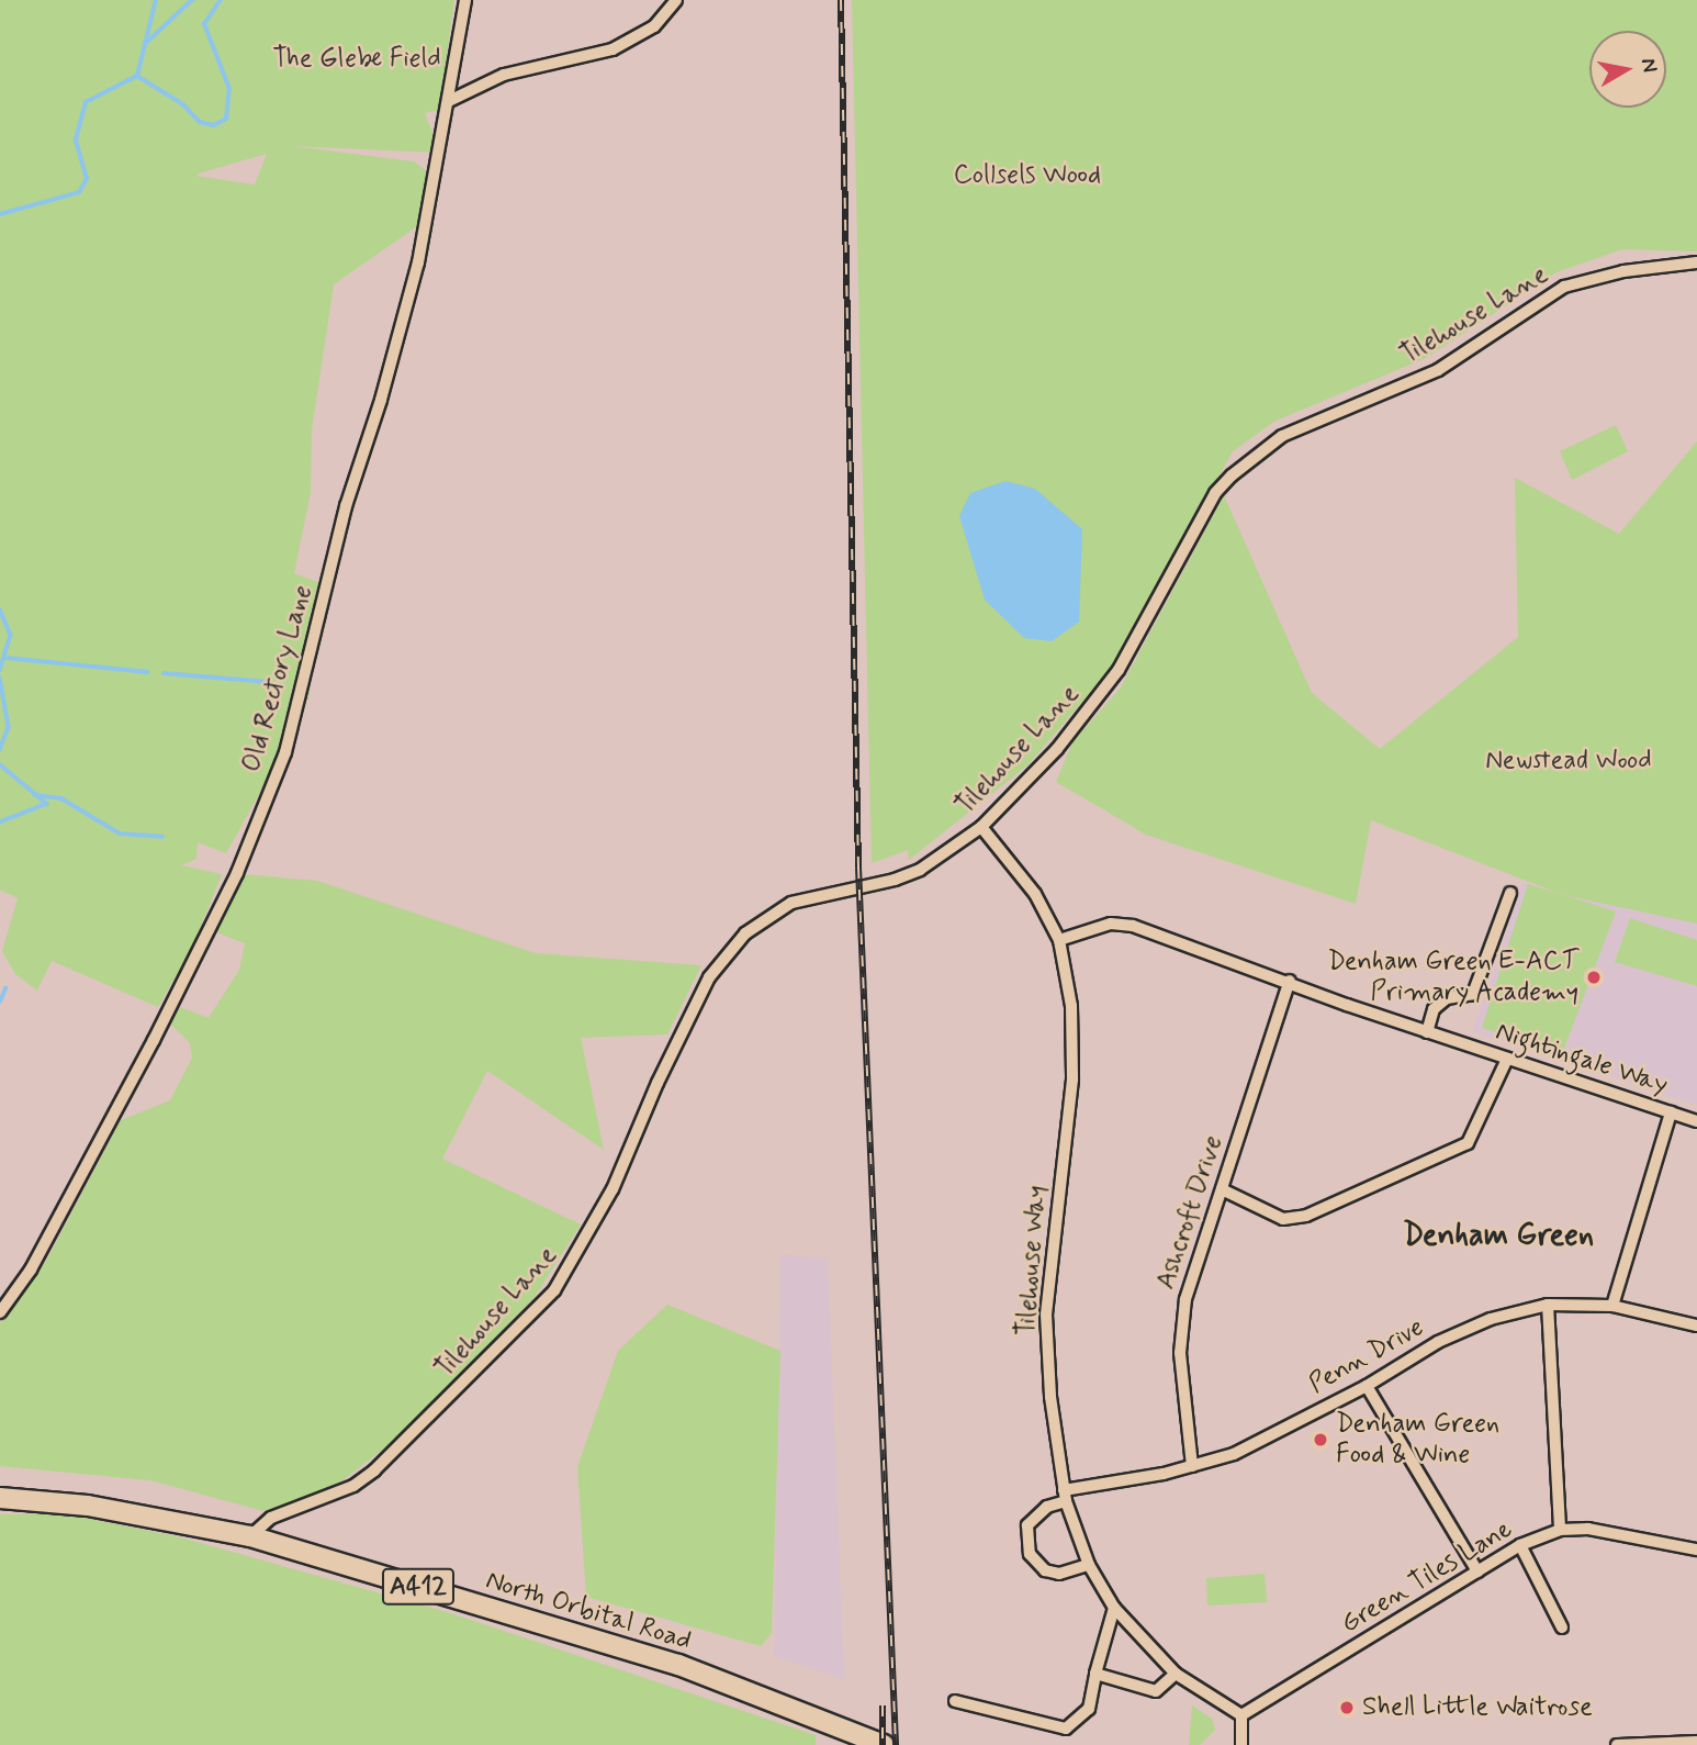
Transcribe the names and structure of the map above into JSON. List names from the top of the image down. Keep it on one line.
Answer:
{"streets":{"main road":["A412","North Orbital Road"],"street":["Tilehouse Lane","Old Rectory Lane","Nightingale Way","Ashcroft Drive","Tilehouse Way","Penn Drive","Green Tiles Lane"]},"crossings":[["Tilehouse Lane","Tilehouse Way"],["Tilehouse Lane","North Orbital Road"],["Nightingale Way","Ashcroft Drive"],["Nightingale Way","Tilehouse Way"],["Ashcroft Drive","Penn Drive"],["Tilehouse Way","Penn Drive"],["Tilehouse Way","Green Tiles Lane"]],"districts":["Denham Green"],"parks":["The Glebe Field","Collsels Wood","Newstead Wood"],"places":["Denham Green E-ACT Primary Academy","Denham Green Food & Wine","Shell Little Waitrose"],"north":"right"}
